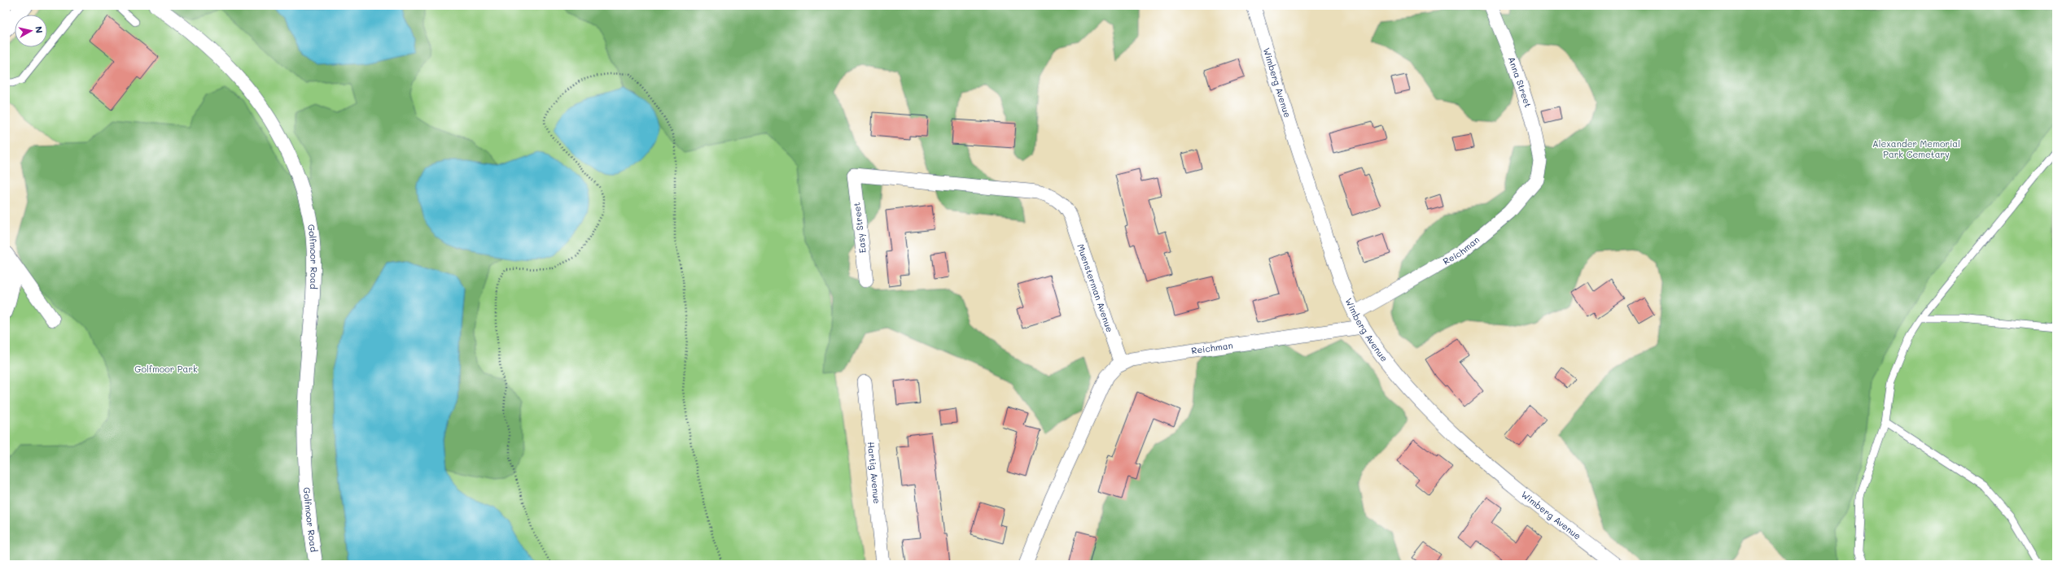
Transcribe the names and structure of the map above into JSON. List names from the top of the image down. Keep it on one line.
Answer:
{"streets":{"street":["Anna Street","Wimberg Avenue","Easy Street","Reichman","Golfmoor Road","Muensterman Avenue","Hartig Avenue"]},"crossings":[["Anna Street","Reichman"],["Wimberg Avenue","Reichman"],["Easy Street","Muensterman Avenue"],["Reichman","Muensterman Avenue"]],"parks":["Alexander Memorial Park Cemetary","Golfmoor Park"],"north":"right"}
